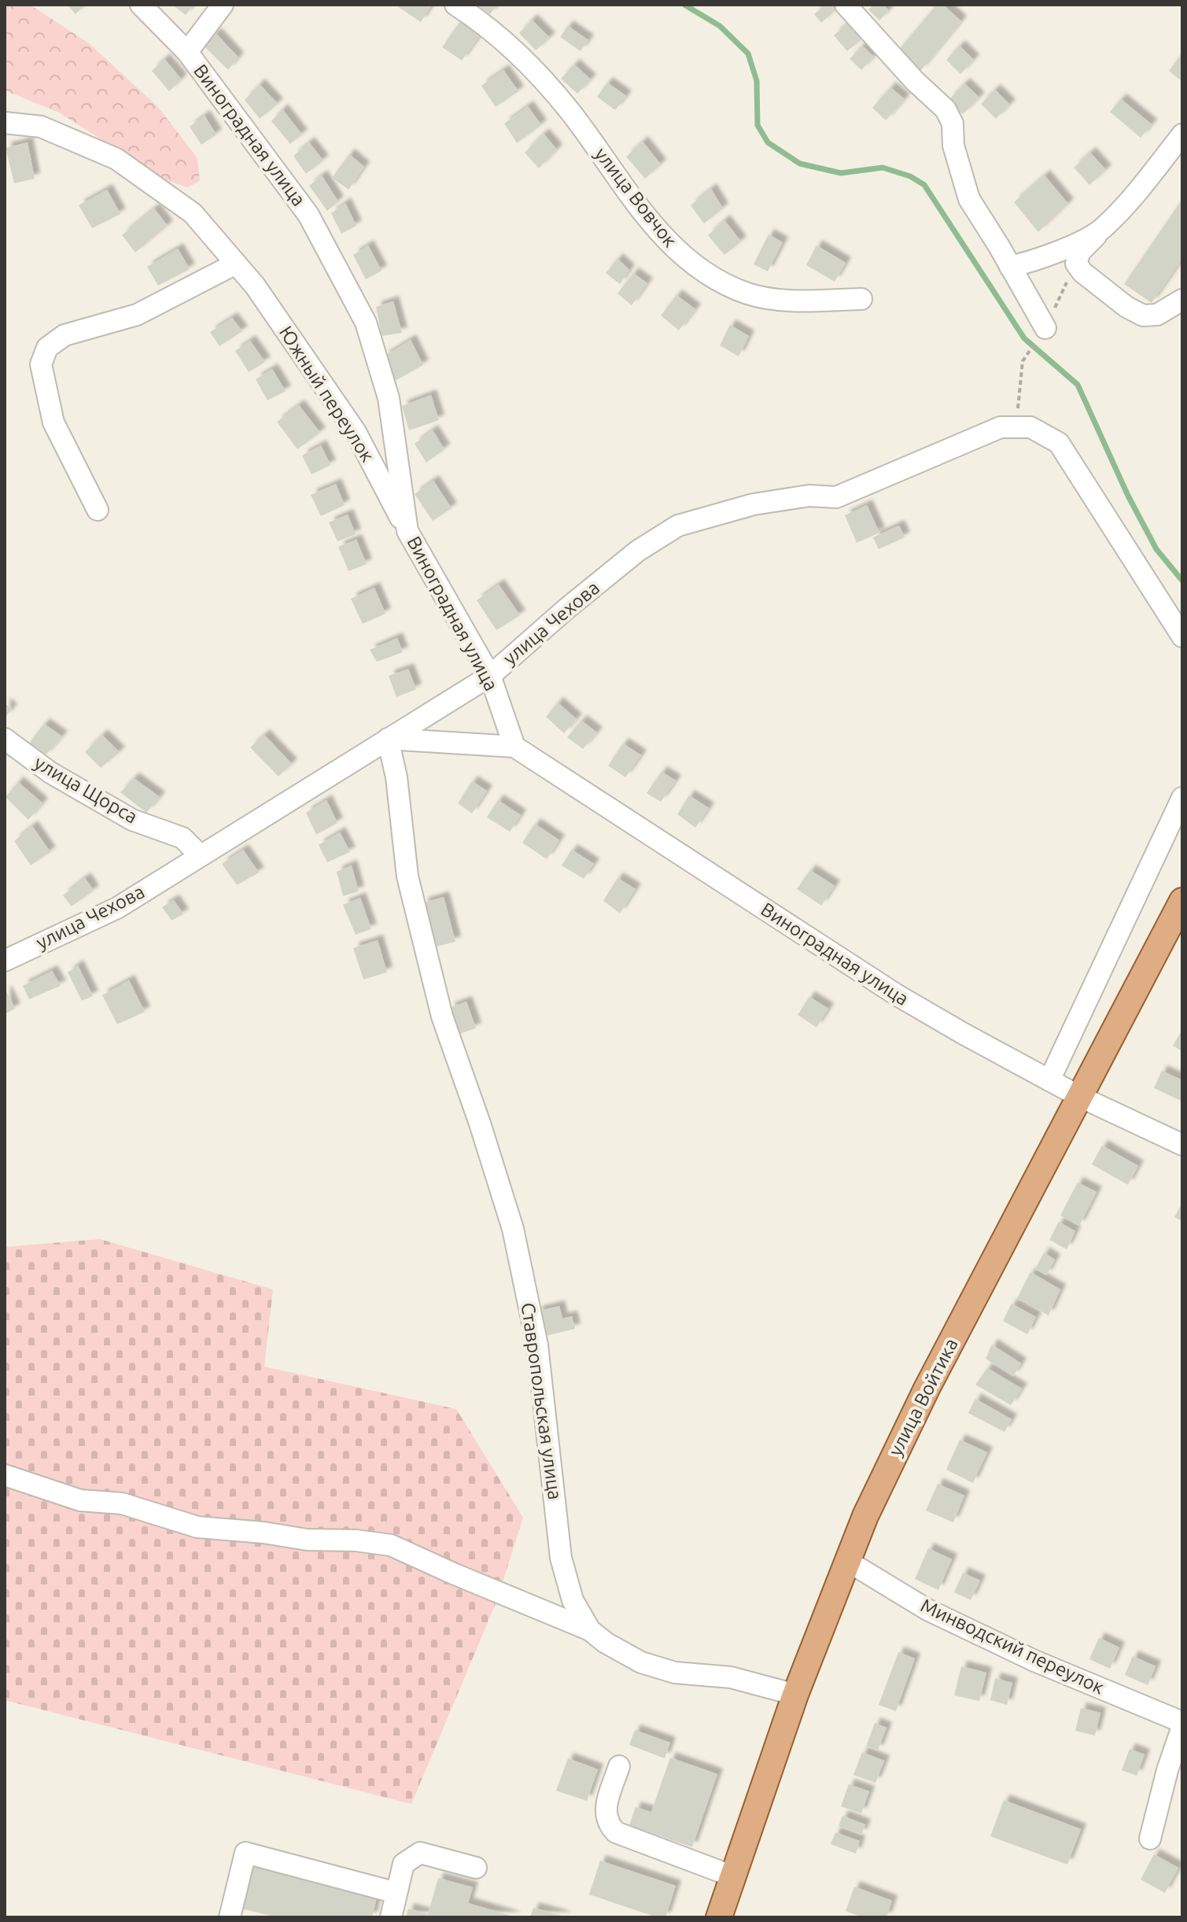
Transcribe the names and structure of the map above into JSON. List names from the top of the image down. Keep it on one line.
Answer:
{"streets":{"main road":["улица Войтика"],"street":["Виноградная улица","улица Вовчок","Южный переулок","улица Чехова","улица Щорса","Ставропольская улица","Минводский переулок"]},"crossings":[["Виноградная улица","Южный переулок"],["Виноградная улица","улица Чехова"],["Виноградная улица","улица Войтика"],["улица Чехова","улица Щорса"],["улица Чехова","Ставропольская улица"],["улица Войтика","Ставропольская улица"],["улица Войтика","Минводский переулок"]]}
